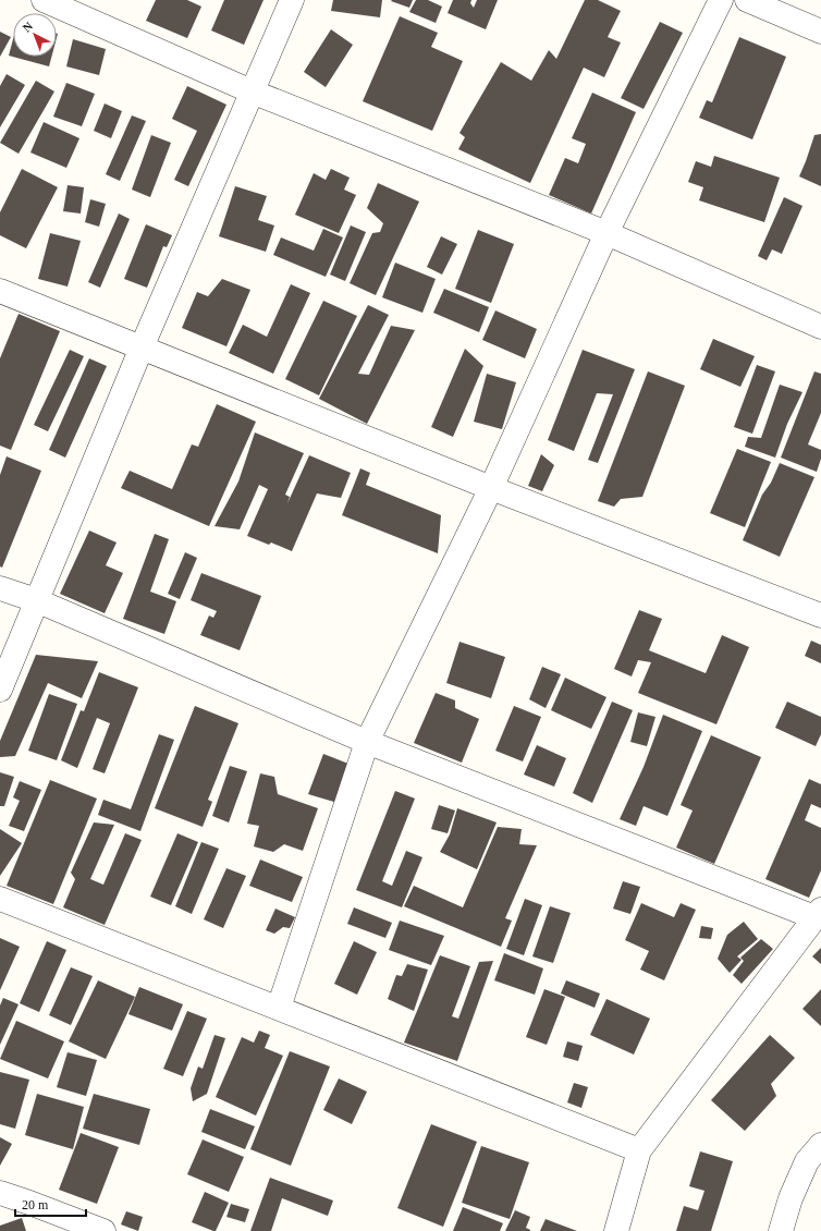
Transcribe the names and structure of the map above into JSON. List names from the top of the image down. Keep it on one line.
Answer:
{"scale_bar":"20 m","north":"top left"}
